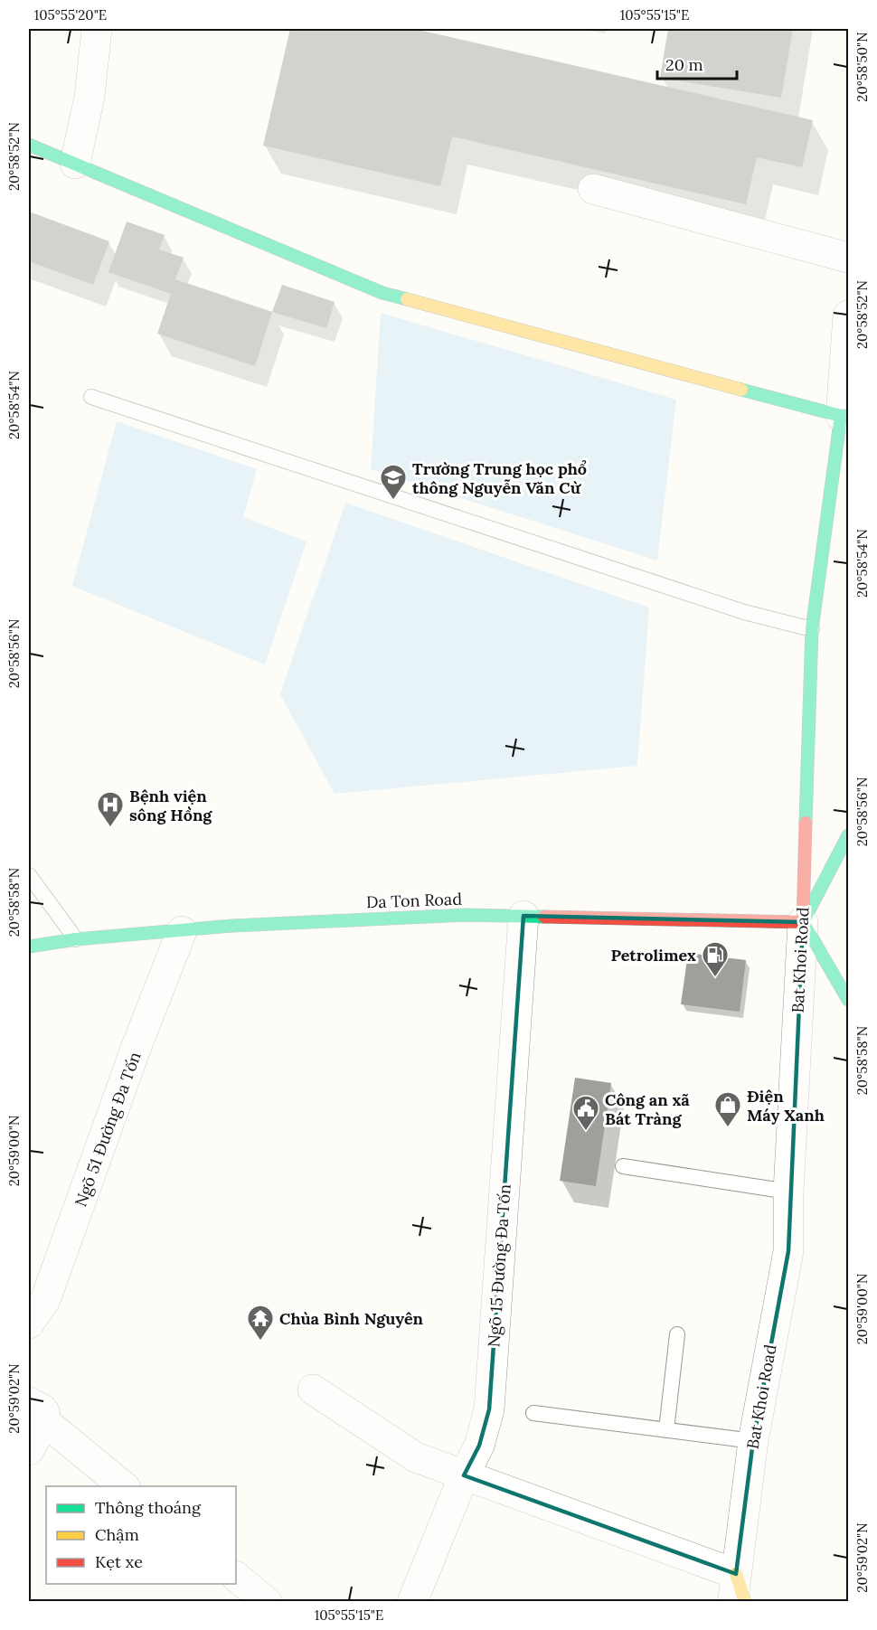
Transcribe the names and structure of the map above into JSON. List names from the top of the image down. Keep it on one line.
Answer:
{"streets":{"street":["Da Ton Road","Bat Khoi Road","Ngõ 51 Đường Đa Tốn","Ngõ 15 Đường Đa Tốn"]},"crossings":[["Da Ton Road","Bat Khoi Road"],["Da Ton Road","Ngõ 51 Đường Đa Tốn"],["Da Ton Road","Ngõ 15 Đường Đa Tốn"]],"places":{"school or university":["Trường Trung học phổ thông Nguyễn Văn Cừ"],"hospital":["Bệnh viện sông Hồng"],"fuel station":["Petrolimex"],"shop":["Điện Máy Xanh"],"public building":["Công an xã Bát Tràng"],"temple":["Chùa Bình Nguyên"]},"legend":["Thông thoáng","Chậm","Kẹt xe"],"scale_bar":"20 m","coordinates":["105°55'20\"E","105°55'15\"E","20°58'50\"N","20°58'52\"N","20°58'54\"N","20°58'56\"N","20°58'58\"N","20°59'00\"N","20°59'02\"N"]}
